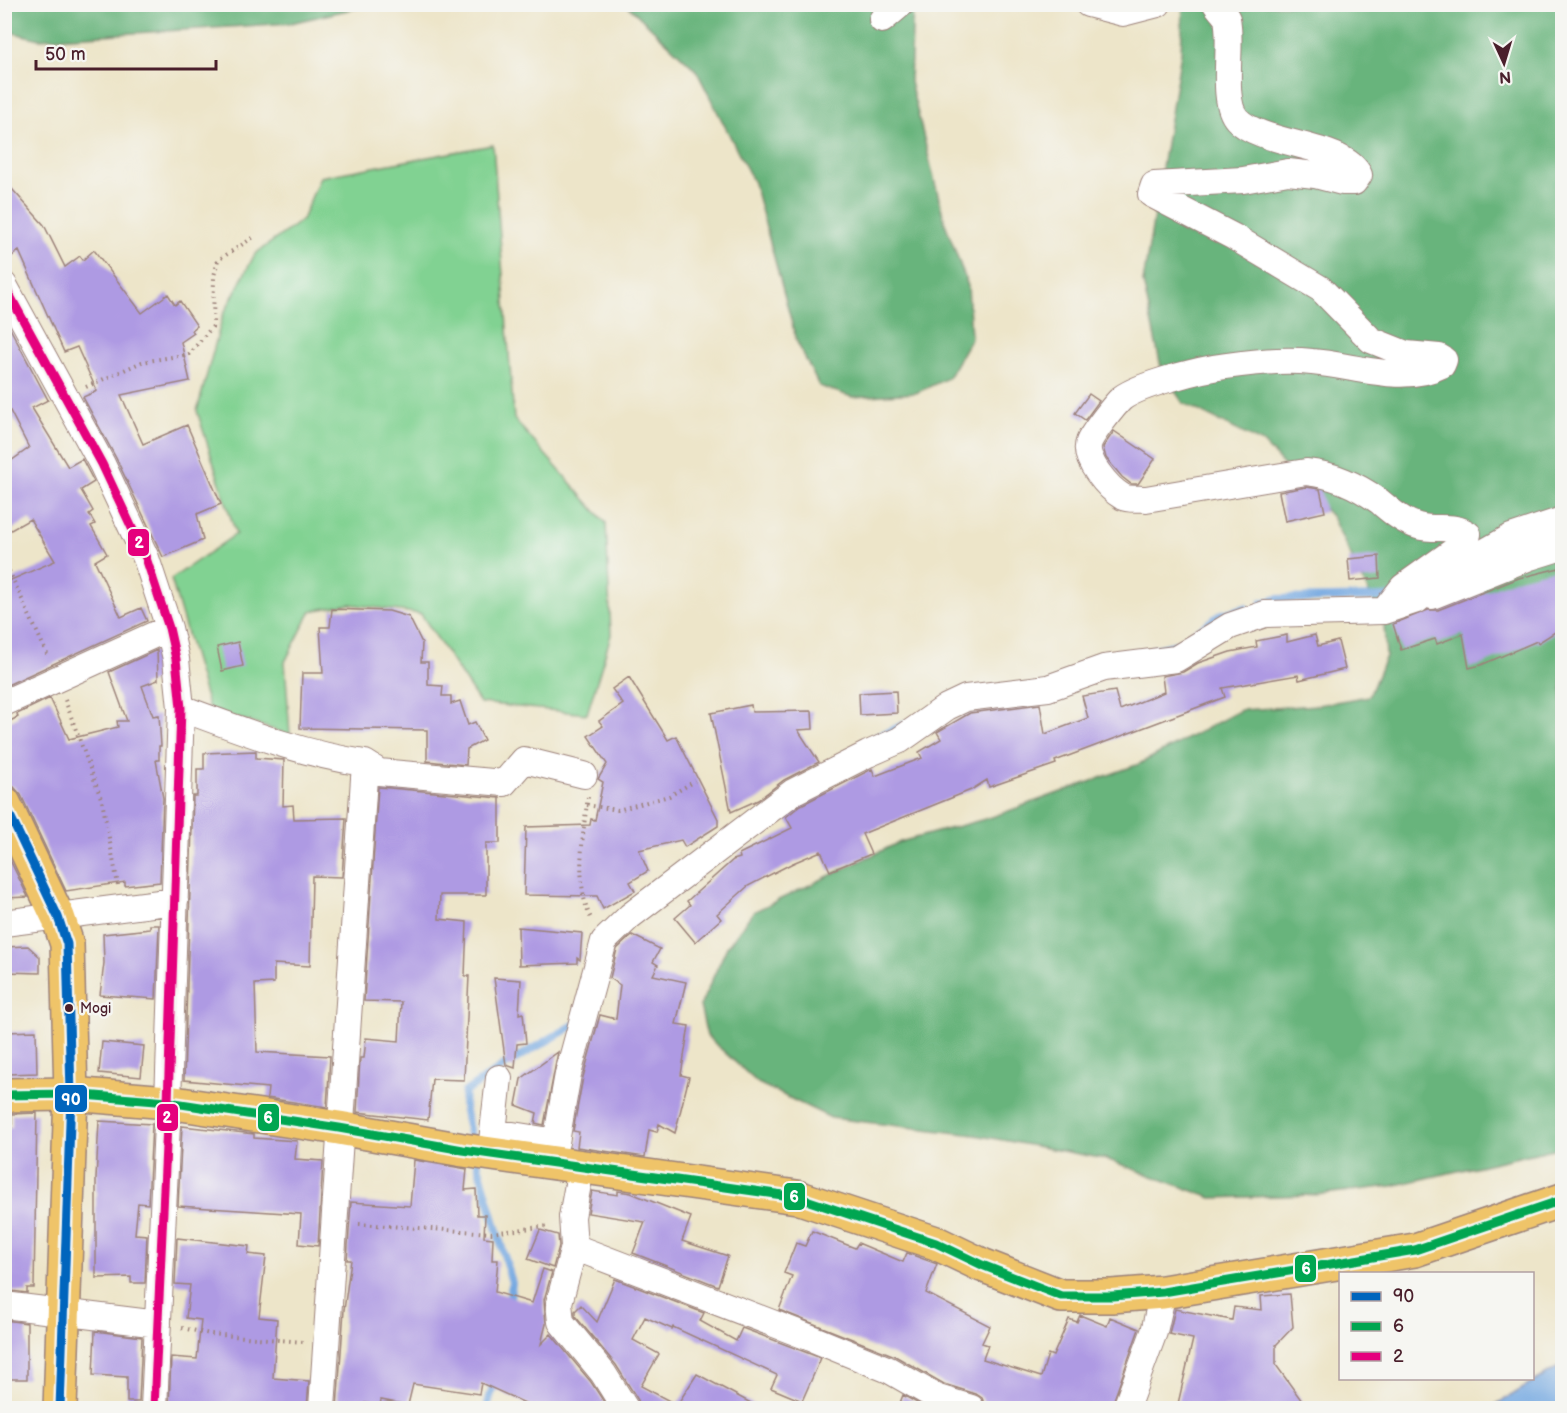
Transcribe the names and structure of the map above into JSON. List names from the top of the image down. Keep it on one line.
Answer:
{"places":["Mogi"],"lines":["transit line 2","transit line 90","transit line 6"],"legend":["90","6","2"],"scale_bar":"50 m","north":"bottom"}
